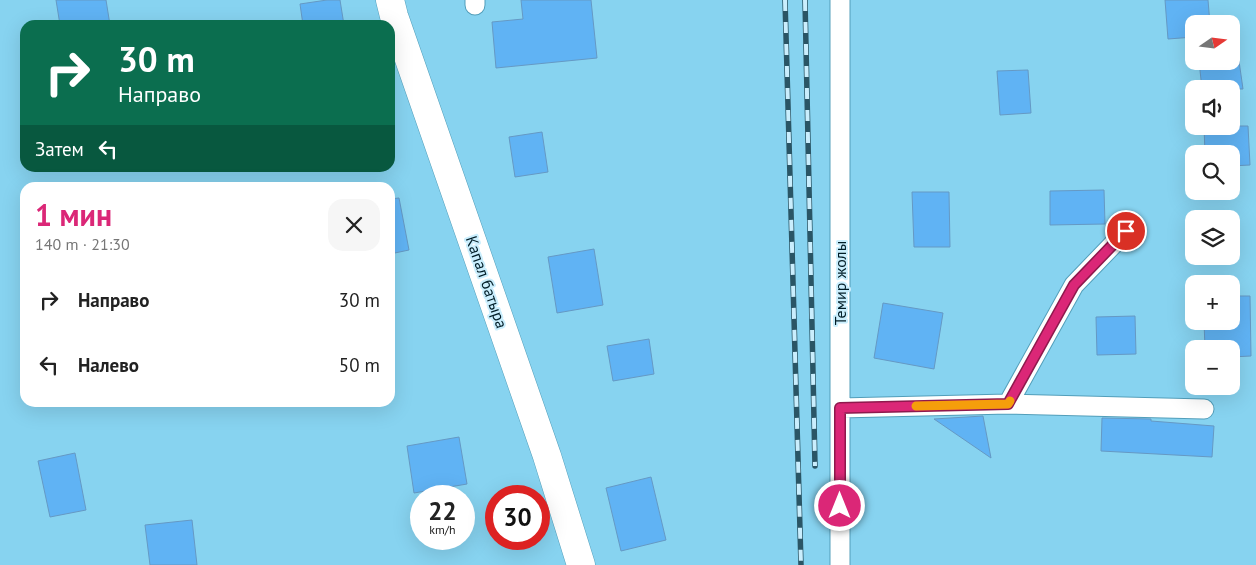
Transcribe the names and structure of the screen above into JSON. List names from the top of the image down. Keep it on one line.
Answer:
{"streets":{"main road":["Капал батыра"],"street":["Темир жолы"]},"north":"right","page":{"map_buttons":["+","−"],"turn":["30 m","Направо"],"then":"Затем","heading":["1 мин","140 m · 21:30"],"list":[{"name":"Направо","value":"30 m"},{"name":"Налево","value":"50 m"}],"speed":"22 km/h","limit":"30"}}
